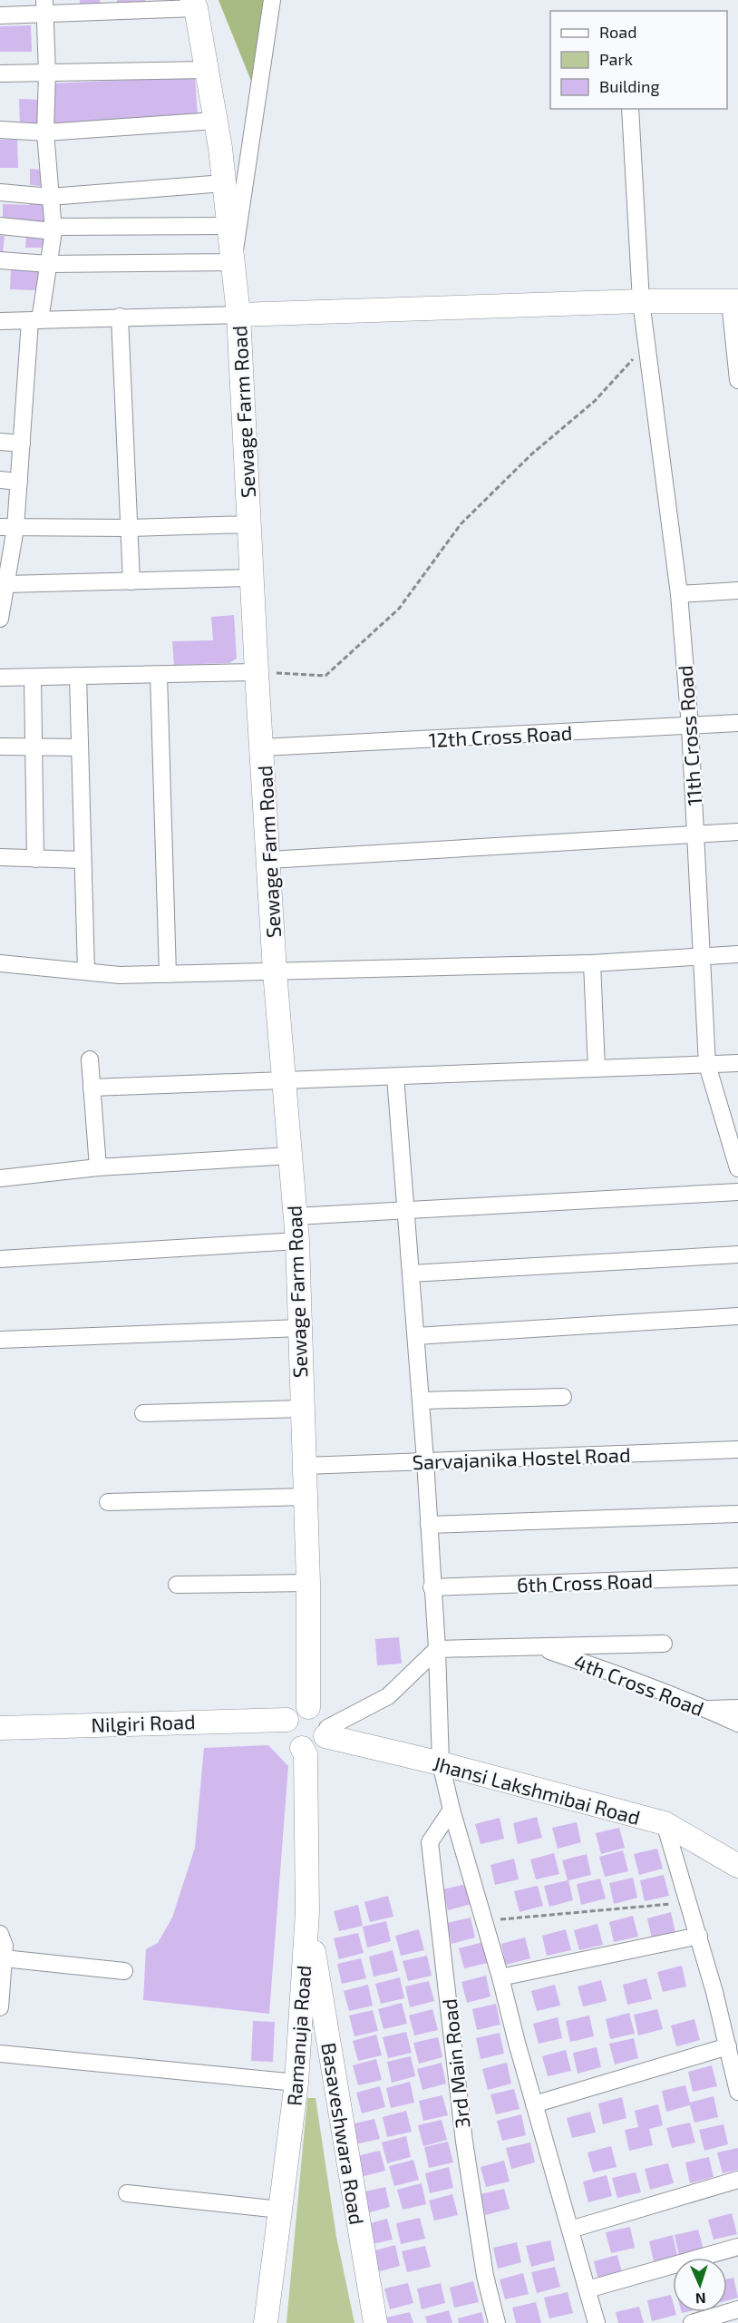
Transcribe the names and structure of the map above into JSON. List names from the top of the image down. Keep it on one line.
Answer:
{"streets":{"main road":["Sewage Farm Road","Nilgiri Road","Jhansi Lakshmibai Road","Ramanuja Road","Basaveshwara Road"],"street":["12th Cross Road","11th Cross Road","Sarvajanika Hostel Road","6th Cross Road","4th Cross Road","3rd Main Road"]},"crossings":[["Sewage Farm Road","12th Cross Road"],["Sewage Farm Road","Sarvajanika Hostel Road"],["Sewage Farm Road","Nilgiri Road"],["Sewage Farm Road","Jhansi Lakshmibai Road"],["Sewage Farm Road","Ramanuja Road"],["12th Cross Road","11th Cross Road"],["Nilgiri Road","Jhansi Lakshmibai Road"],["Nilgiri Road","Ramanuja Road"],["Jhansi Lakshmibai Road","Ramanuja Road"],["Ramanuja Road","Basaveshwara Road"]],"legend":["Road","Park","Building"],"north":"bottom"}
